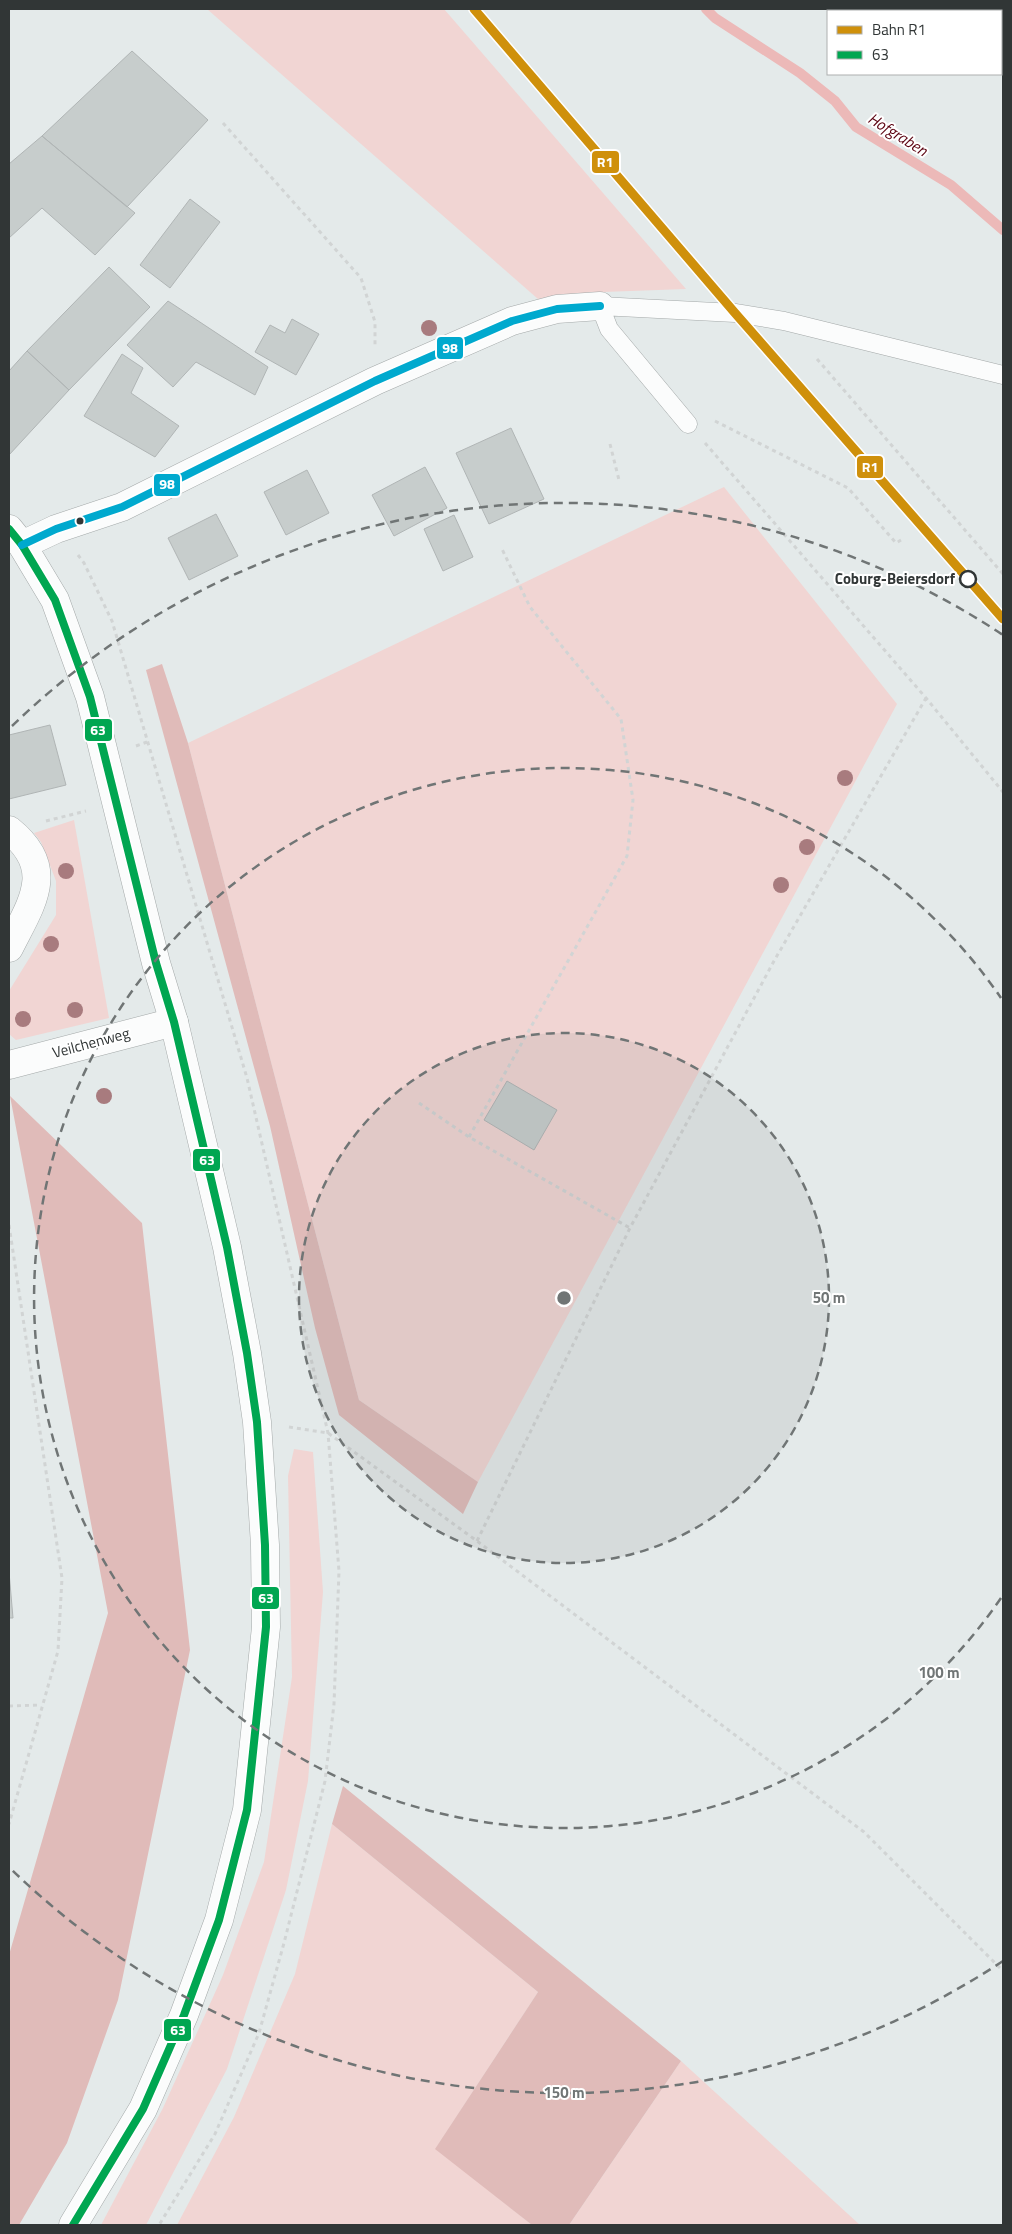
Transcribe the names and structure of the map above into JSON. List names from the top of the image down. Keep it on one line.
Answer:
{"streets":{"street":["Veilchenweg"]},"water":["Hofgraben"],"places":["Coburg-Beiersdorf"],"lines":["rail line R1","transit line 98","transit line 63"],"legend":["Bahn R1","63"],"rings":["50 m","100 m","150 m"]}
